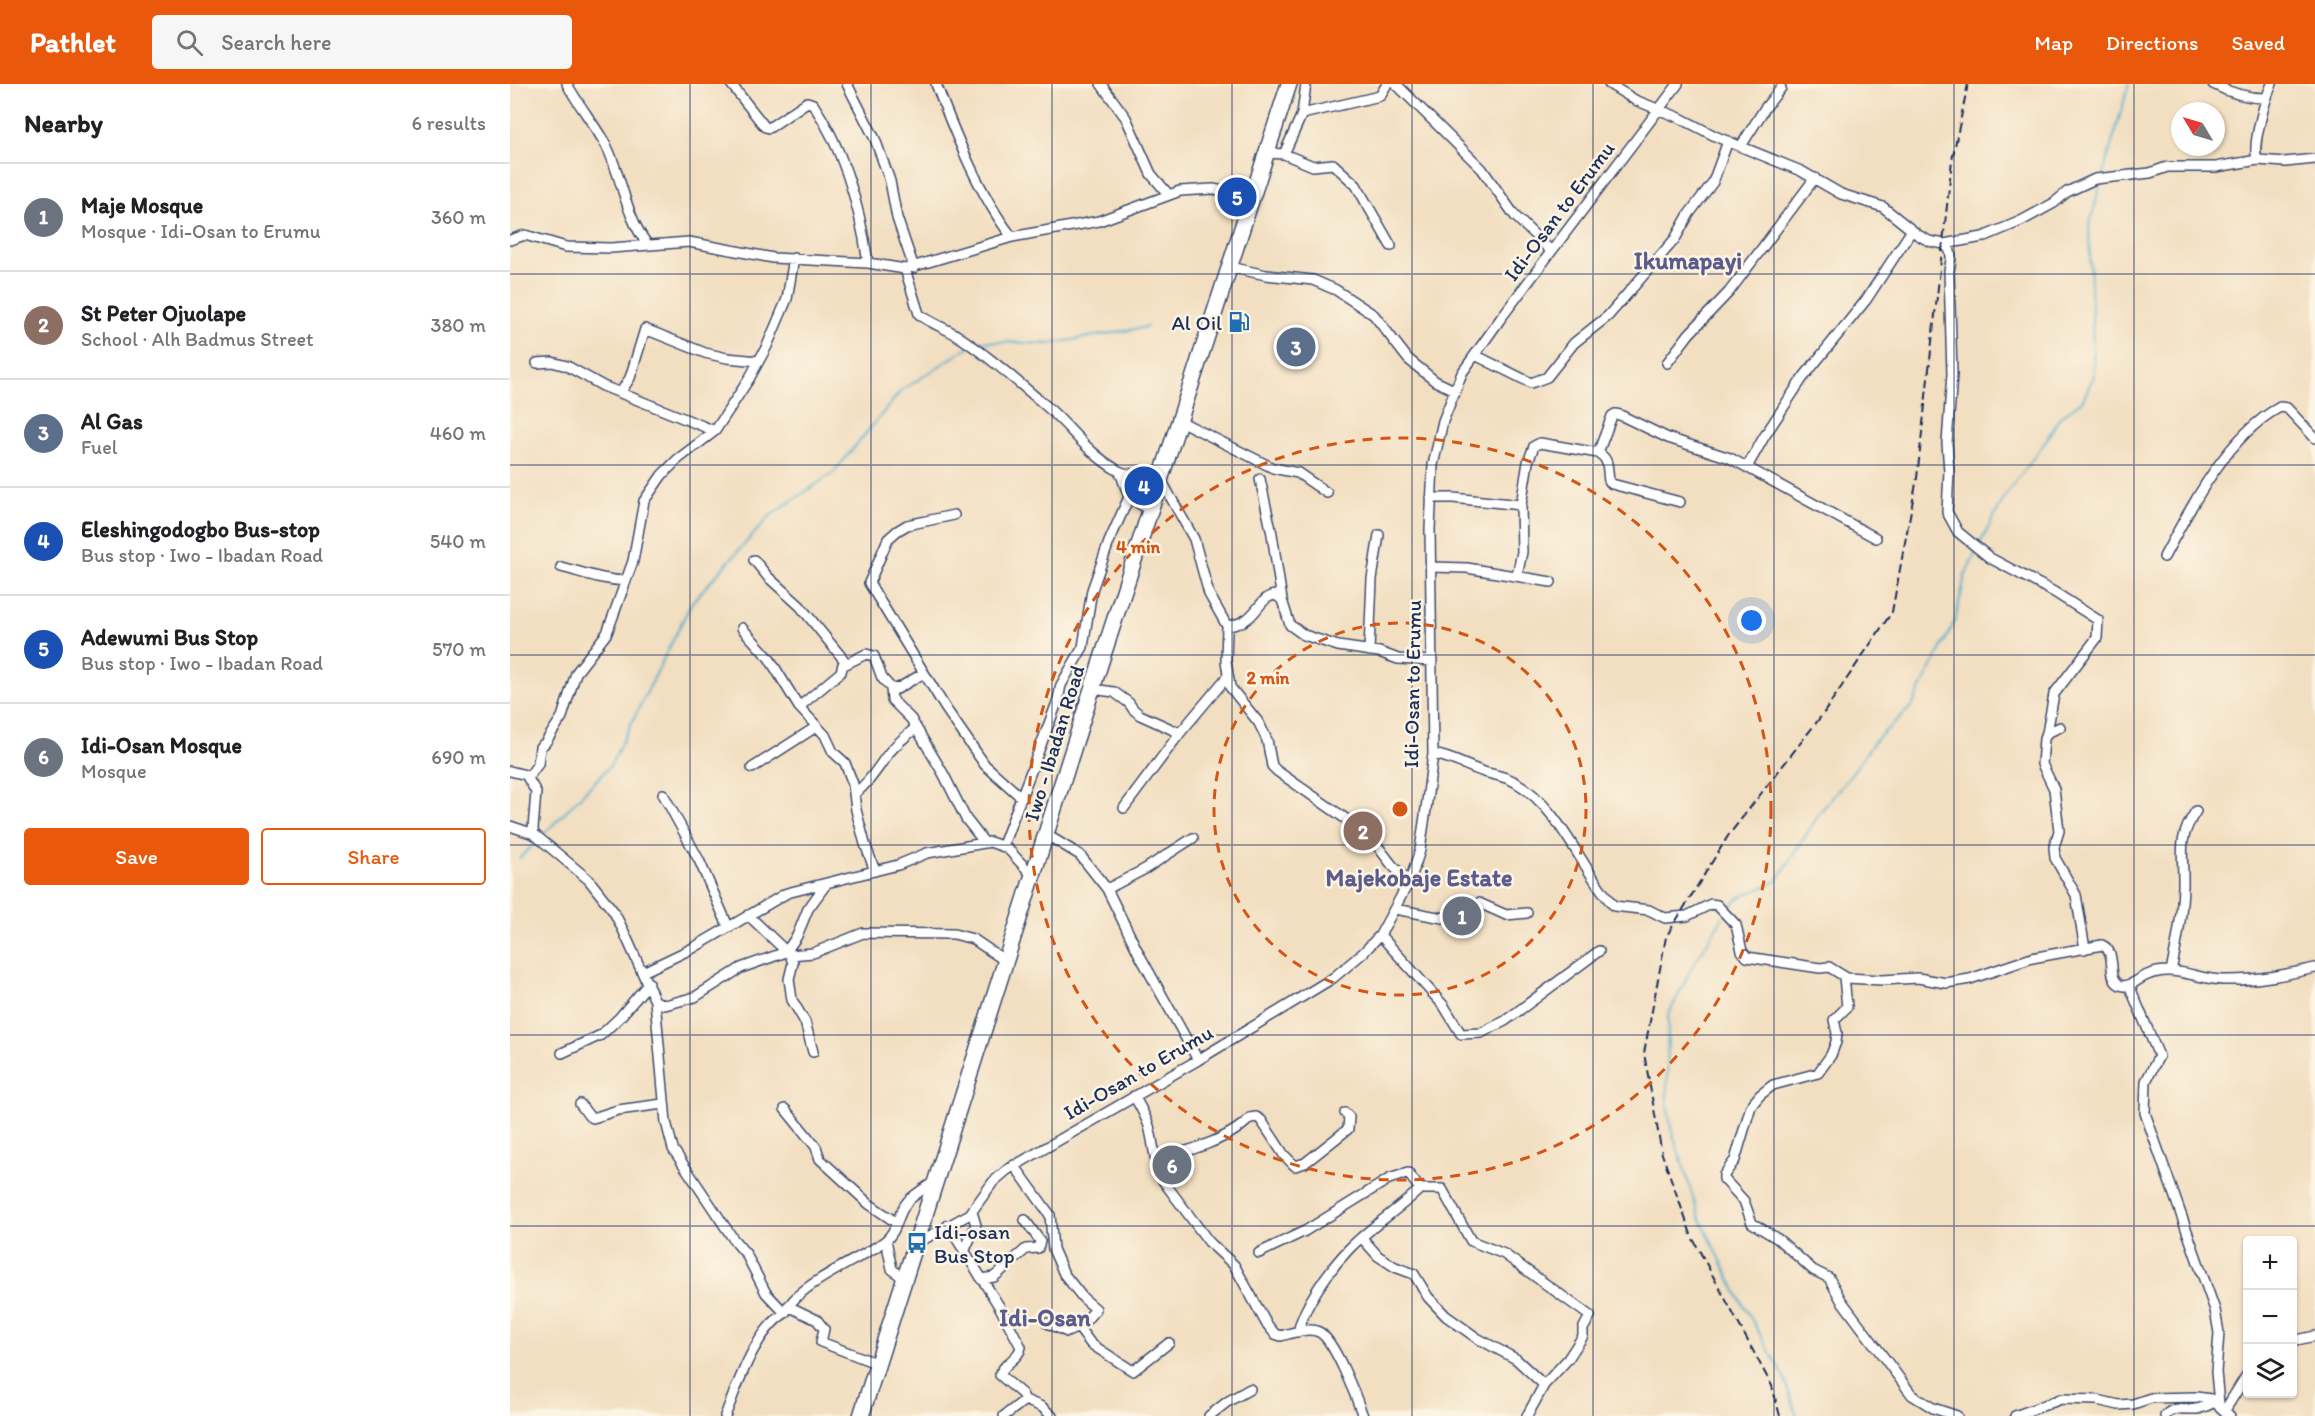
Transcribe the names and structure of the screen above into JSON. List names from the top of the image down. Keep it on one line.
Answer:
{"streets":{"main road":["Iwo - Ibadan Road"],"street":["Idi-Osan to Erumu"]},"crossings":[["Idi-Osan to Erumu","Iwo - Ibadan Road"]],"districts":["Ikumapayi","Majekobaje Estate","Idi-Osan"],"places":{"fuel station":["Al Oil"],"bus stop":["Idi-osan Bus Stop"]},"north":"top left","page":{"header":"Pathlet","search":"Search here","nav":["Map","Directions","Saved"],"heading":["Nearby","6 results"],"list":[{"mark":"1","name":"Maje Mosque","note":"Mosque · Idi-Osan to Erumu","value":"360 m"},{"mark":"2","name":"St Peter Ojuolape","note":"School · Alh Badmus Street","value":"380 m"},{"mark":"3","name":"Al Gas","note":"Fuel","value":"460 m"},{"mark":"4","name":"Eleshingodogbo Bus-stop","note":"Bus stop · Iwo - Ibadan Road","value":"540 m"},{"mark":"5","name":"Adewumi Bus Stop","note":"Bus stop · Iwo - Ibadan Road","value":"570 m"},{"mark":"6","name":"Idi-Osan Mosque","note":"Mosque","value":"690 m"}],"pins":["5","3","4","2","1","6"],"buttons":["Save","Share"],"map_buttons":["+","−"]},"rings":["4 min","2 min"]}
